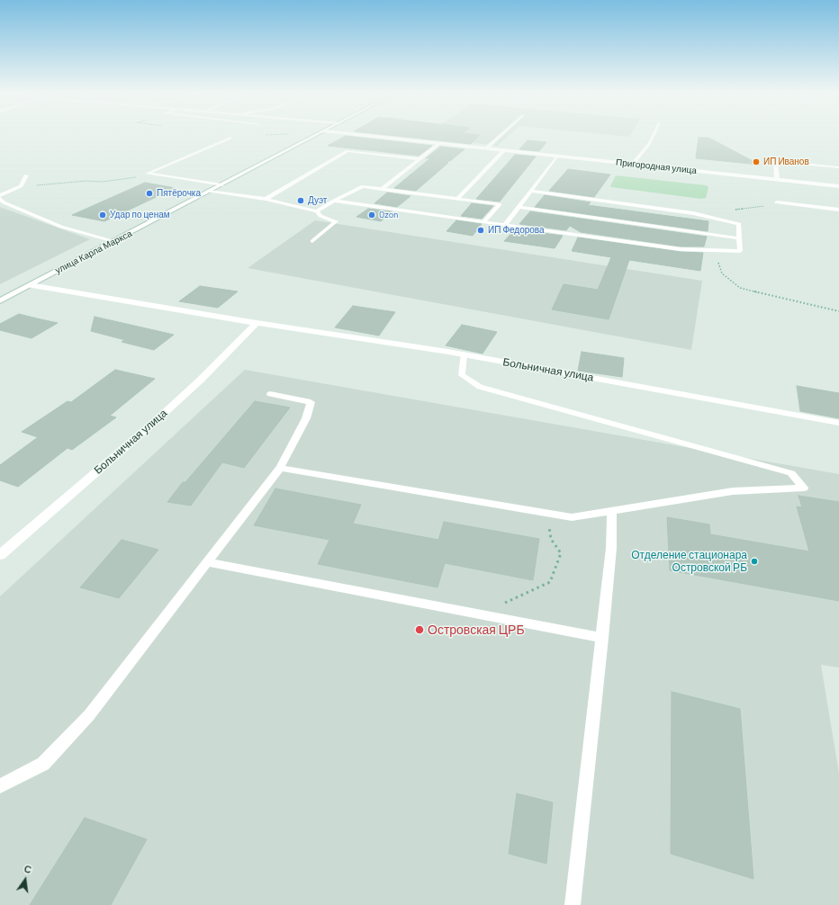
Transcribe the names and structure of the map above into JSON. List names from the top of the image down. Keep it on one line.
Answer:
{"streets":{"street":["Пригородная улица","улица Карла Маркса","Больничная улица"]},"crossings":[["улица Карла Маркса","Больничная улица"]],"places":["ИП Иванов","Пятёрочка","Дуэт","Удар по ценам","Ozon","ИП Федорова","Отделение стационара Островской РБ","Островская ЦРБ"],"north":"top"}
